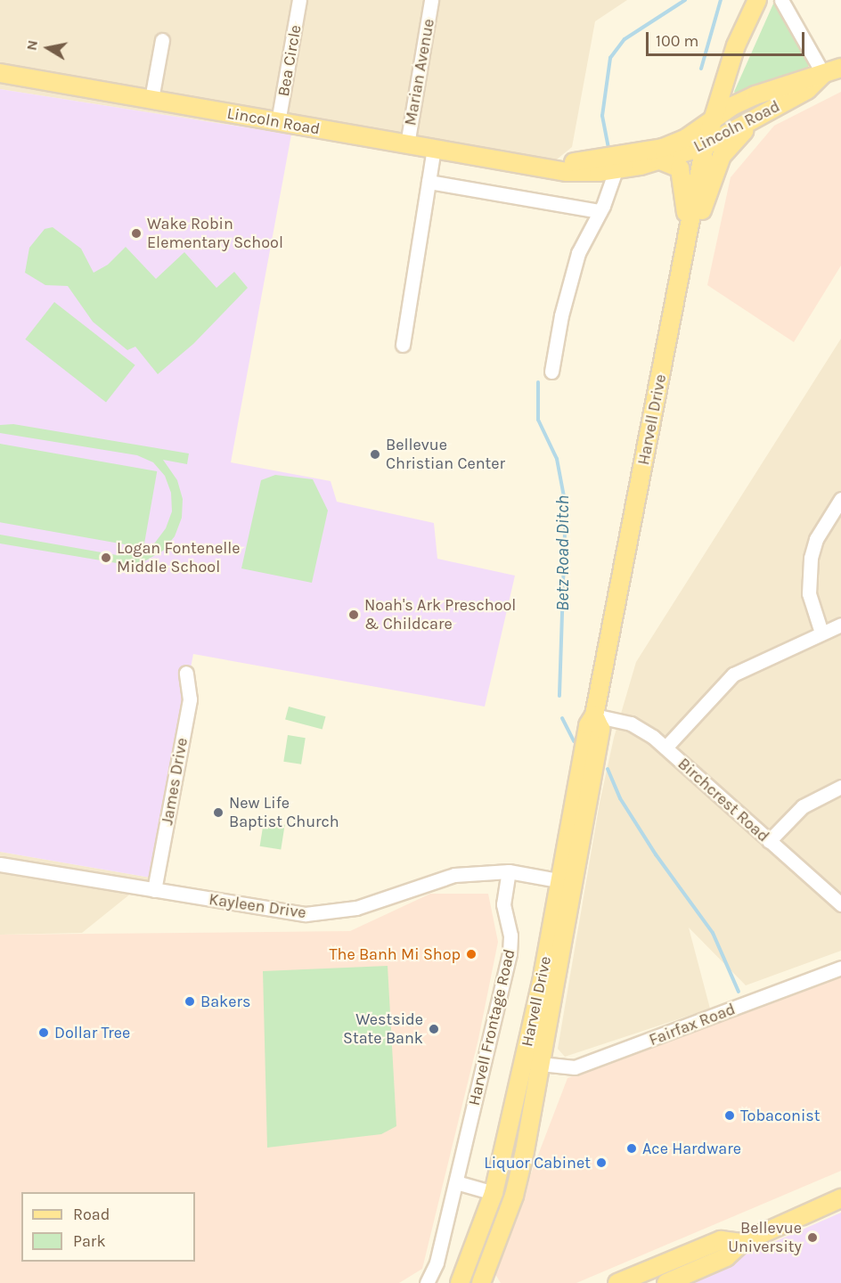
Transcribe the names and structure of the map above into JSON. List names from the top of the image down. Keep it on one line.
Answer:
{"streets":{"main road":["Lincoln Road","Harvell Drive"],"street":["Bea Circle","Marian Avenue","James Drive","Birchcrest Road","Kayleen Drive","Fairfax Road","Harvell Frontage Road"]},"crossings":[["Bea Circle","Lincoln Road"],["Marian Avenue","Lincoln Road"],["Lincoln Road","Harvell Drive"],["Harvell Drive","Birchcrest Road"],["Harvell Drive","Kayleen Drive"],["Harvell Drive","Fairfax Road"],["James Drive","Kayleen Drive"],["Kayleen Drive","Harvell Frontage Road"]],"water":["Betz Road Ditch"],"places":["Wake Robin Elementary School","Bellevue Christian Center","Logan Fontenelle Middle School","Noah's Ark Preschool & Childcare","New Life Baptist Church","The Banh Mi Shop","Bakers","Westside State Bank","Dollar Tree","Tobaconist","Ace Hardware","Liquor Cabinet","Bellevue University"],"legend":["Road","Park"],"scale_bar":"100 m","north":"left"}
